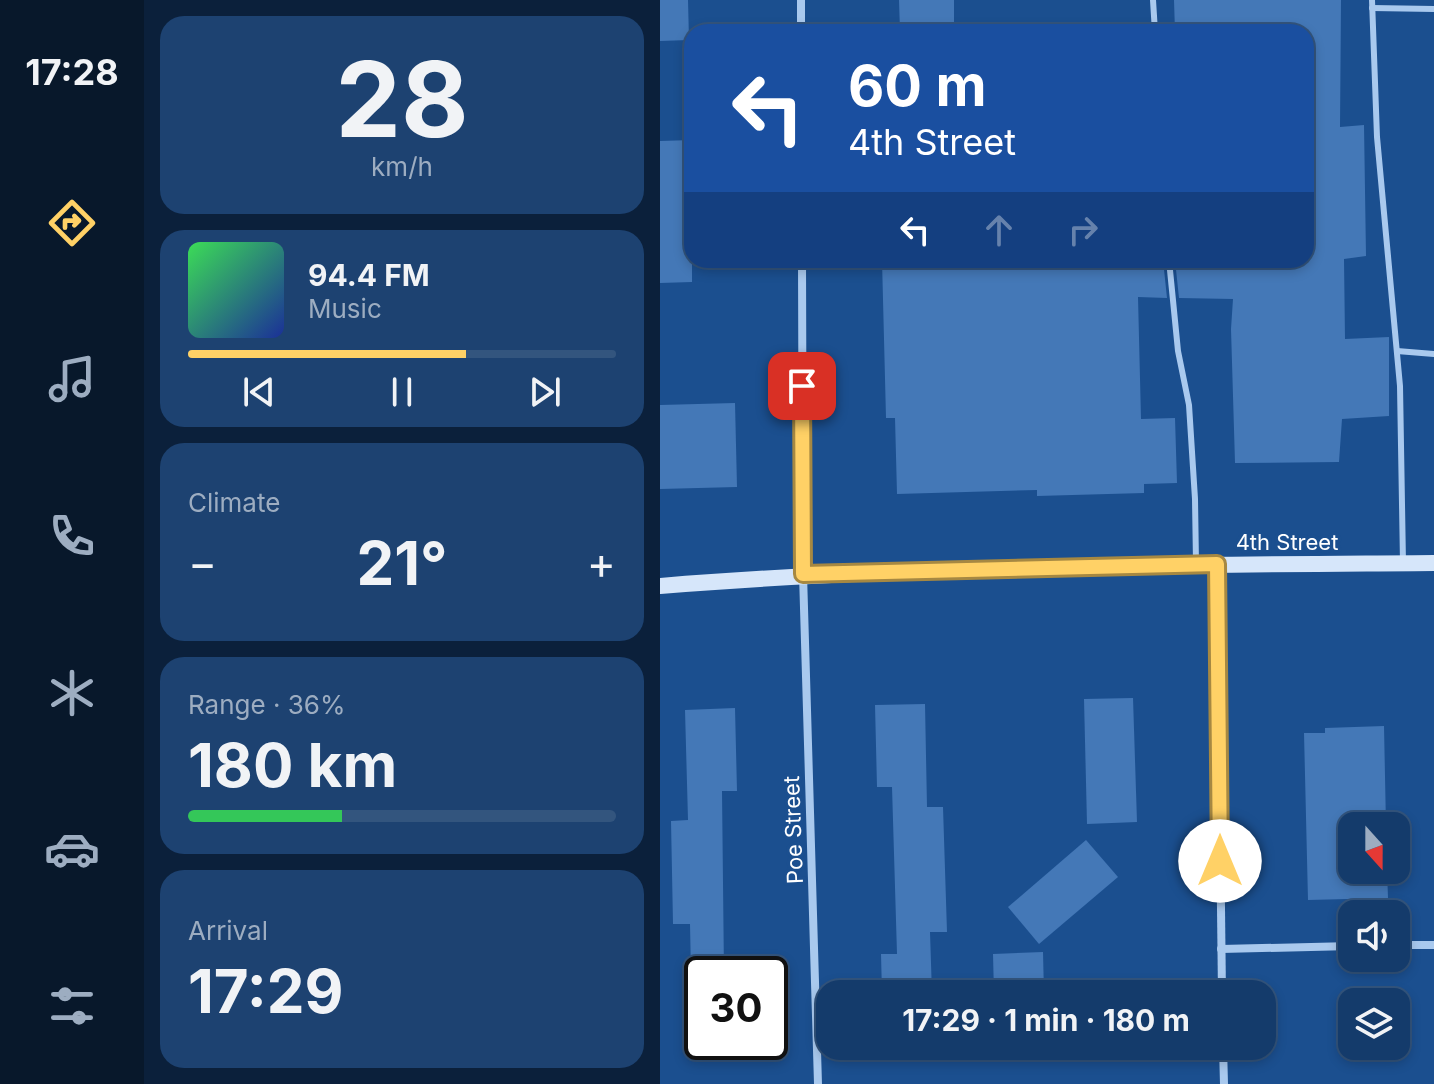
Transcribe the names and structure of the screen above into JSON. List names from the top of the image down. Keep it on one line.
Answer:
{"streets":{"main road":["4th Street"],"street":["Poe Street"]},"crossings":[["4th Street","Poe Street"]],"north":"bottom","page":{"tabs":"17:28","tile":[["28","km/h"],"Climate",["Range · 36%","180 km"],["Arrival","17:29"]],"turn":["60 m","4th Street"],"song":["94.4 FM","Music"],"heat":["−","21°","+"],"limit":"30","trip":"17:29 · 1 min · 180 m"}}
